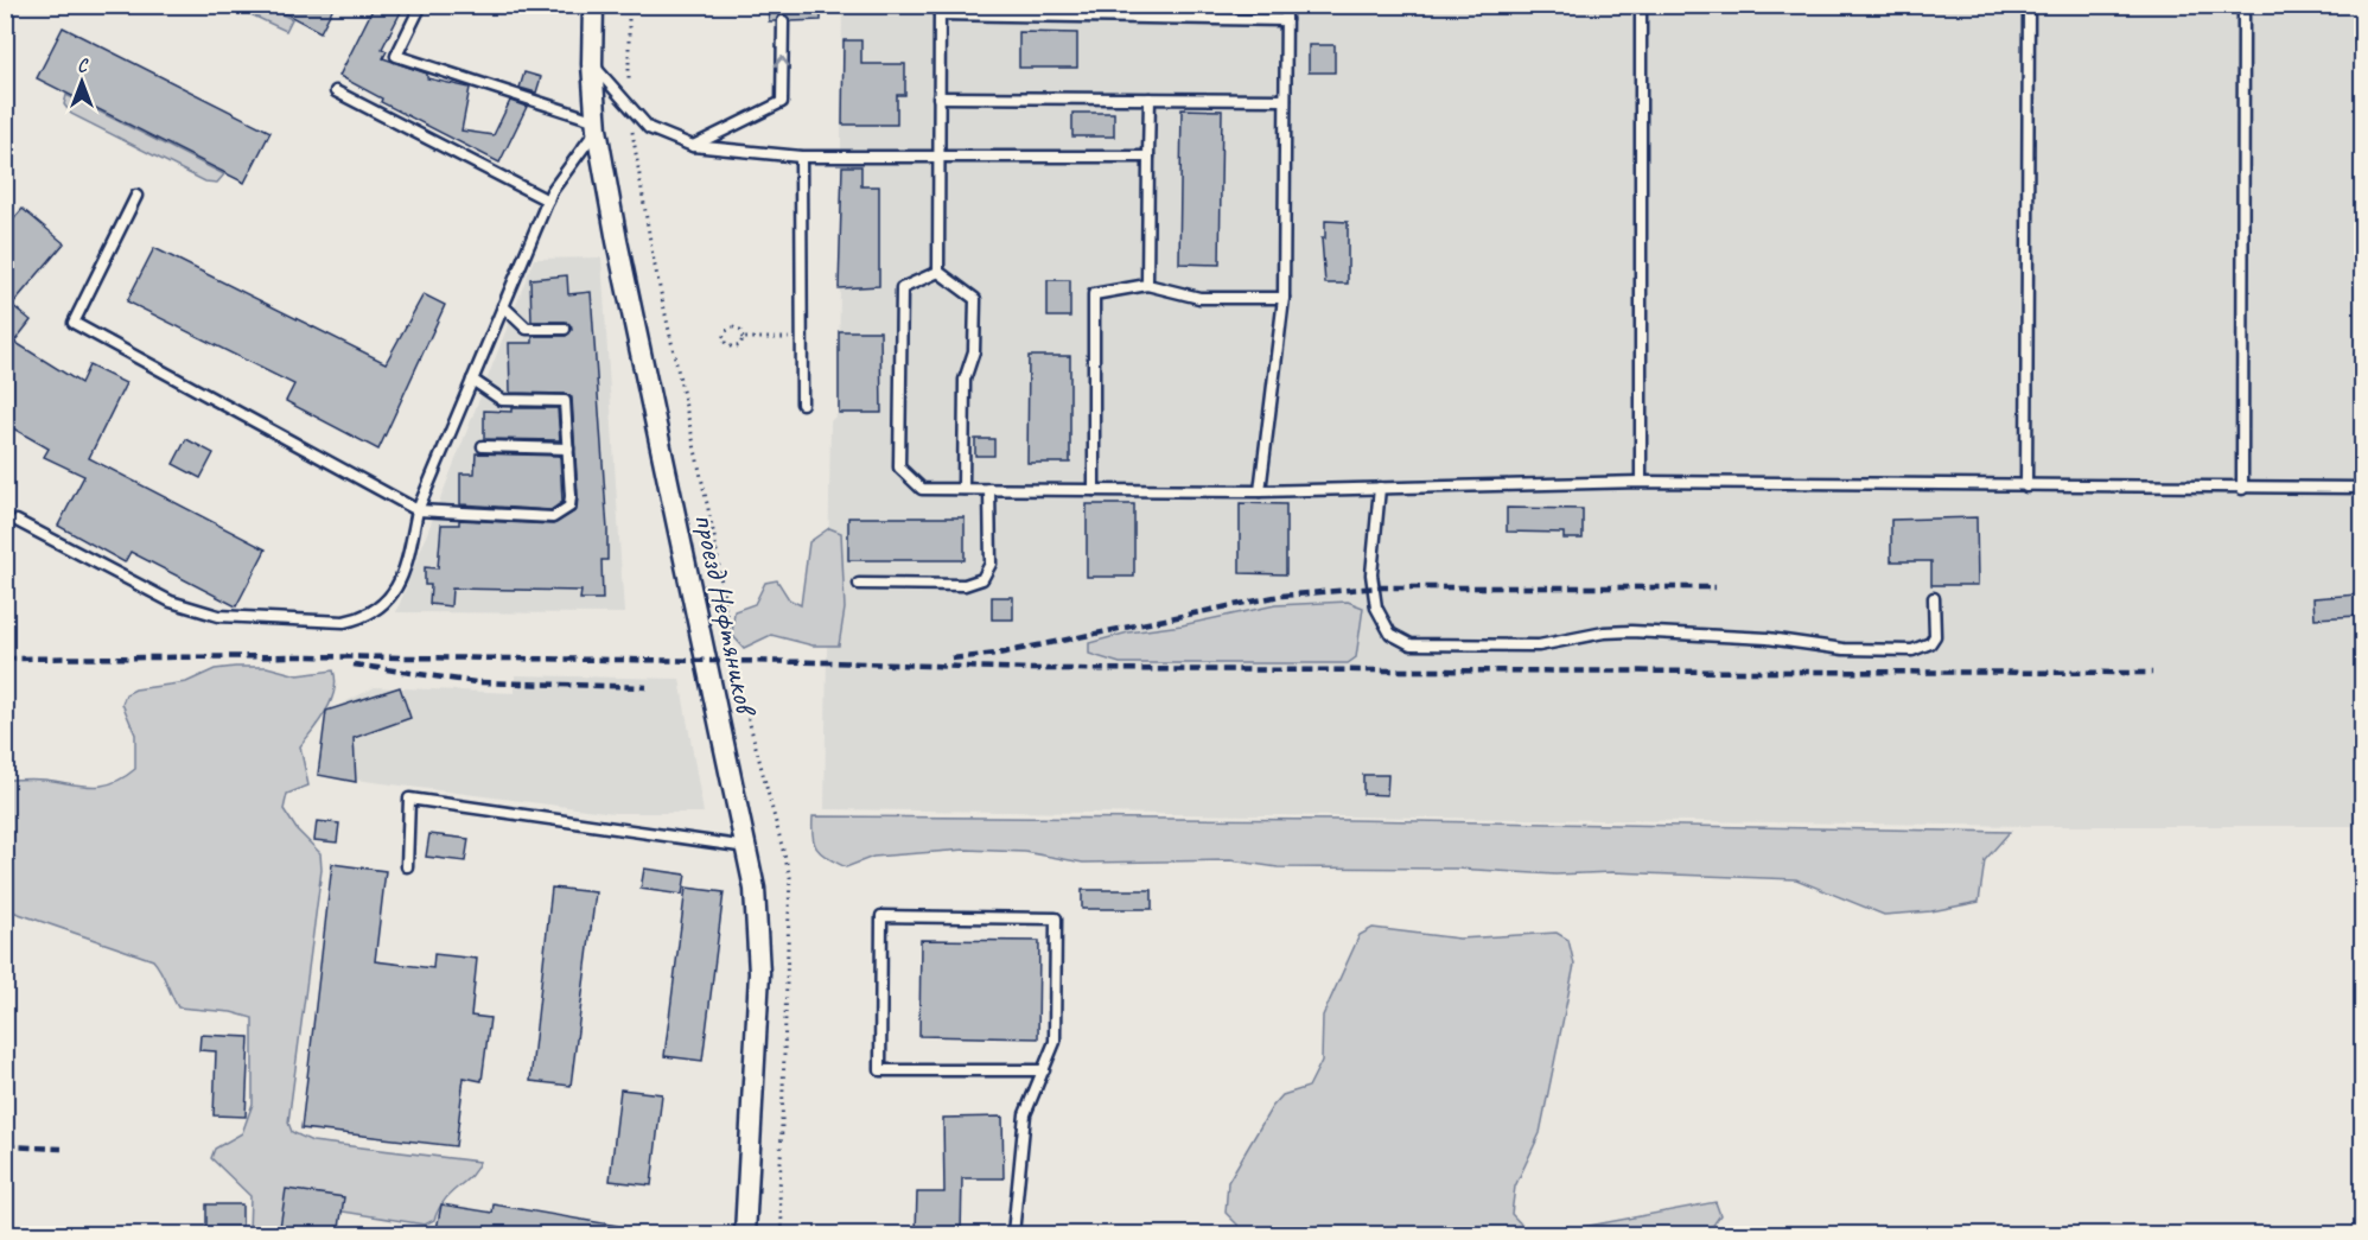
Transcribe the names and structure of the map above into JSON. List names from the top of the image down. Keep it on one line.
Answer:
{"streets":{"street":["проезд Нефтяников"]},"north":"top"}
